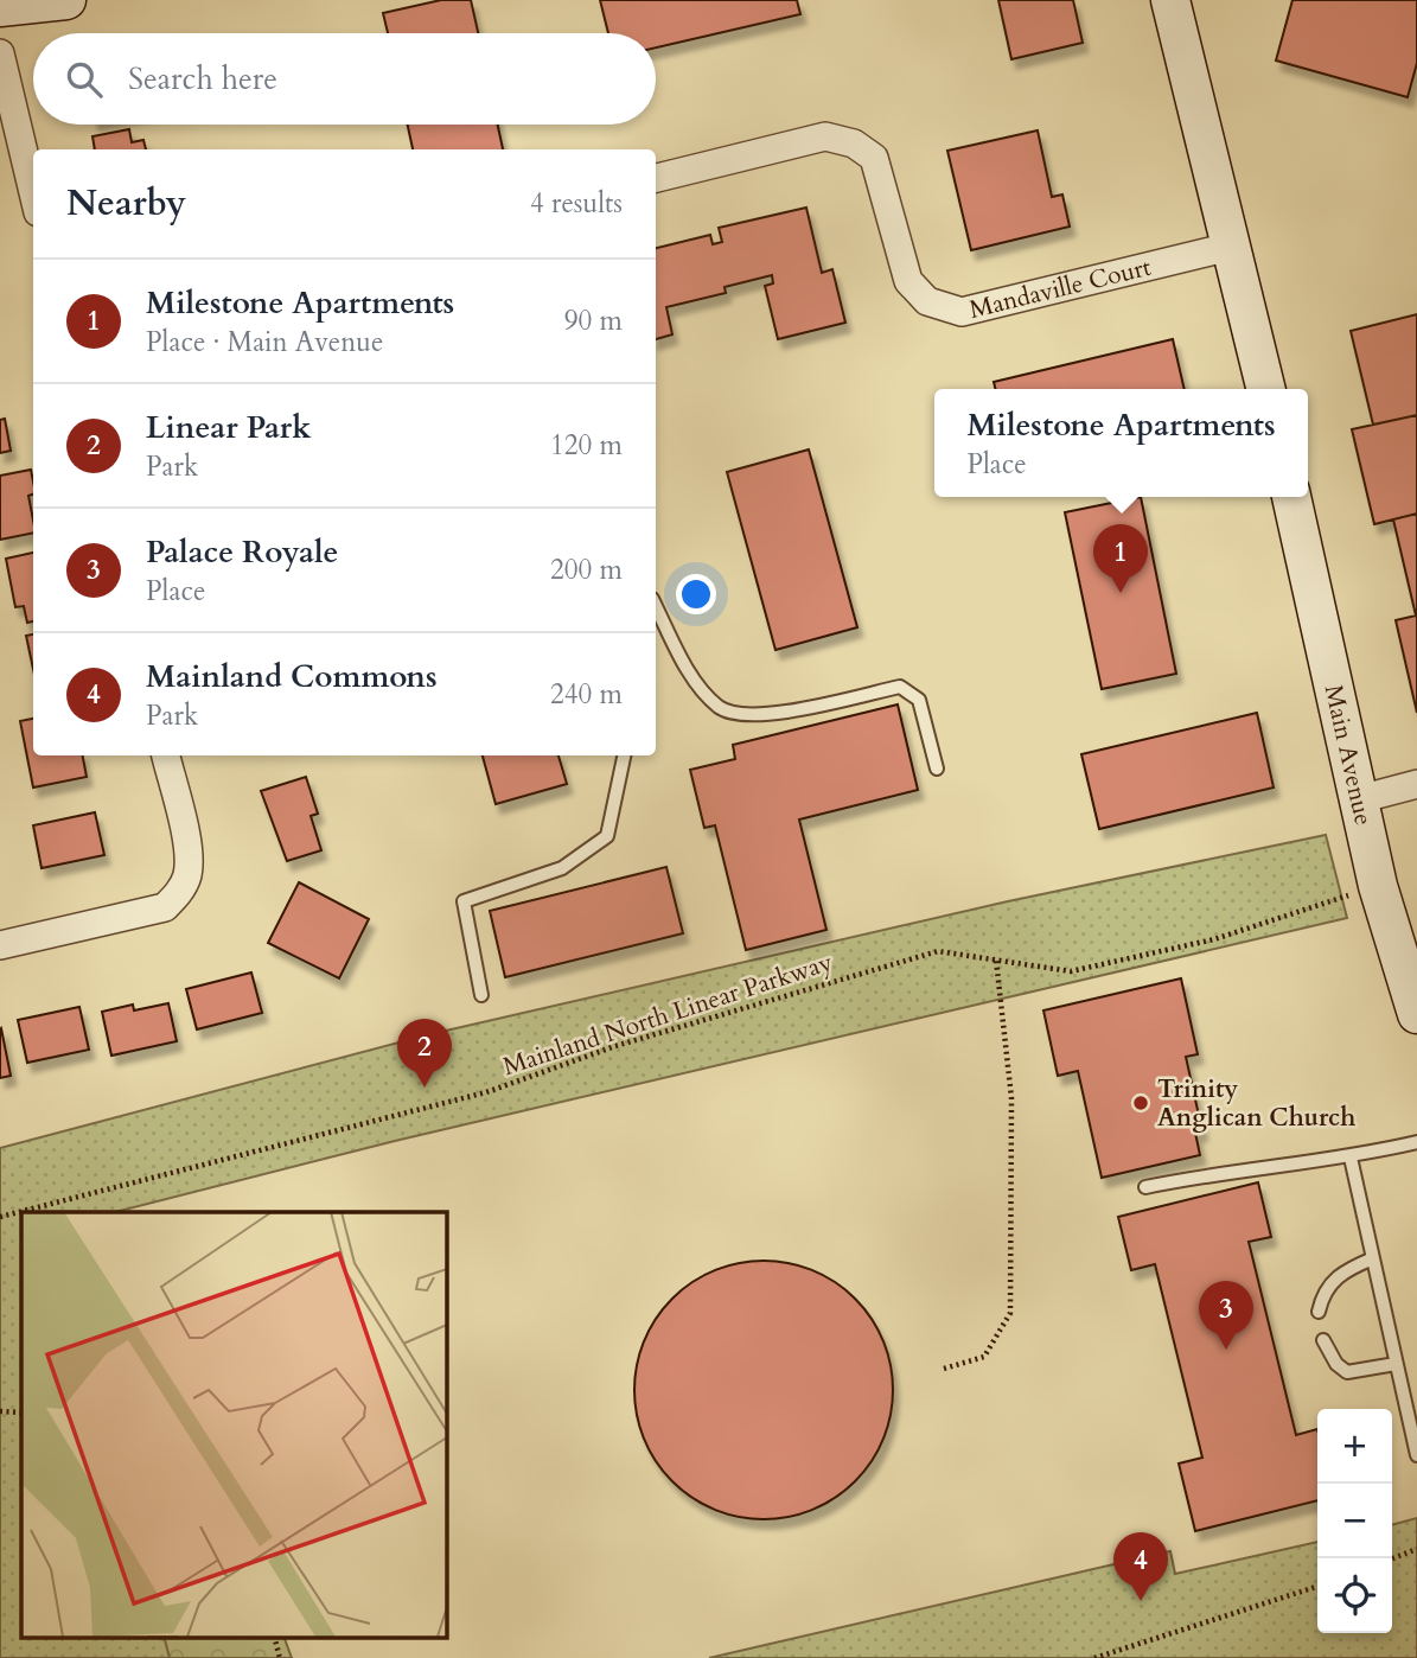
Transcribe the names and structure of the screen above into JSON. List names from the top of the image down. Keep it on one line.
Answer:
{"streets":{"street":["Mandaville Court","Main Avenue"],"path":["Mainland North Linear Parkway"]},"places":["Trinity Anglican Church"],"page":{"search":"Search here","heading":["Nearby","4 results"],"list":[{"mark":"1","name":"Milestone Apartments","note":"Place · Main Avenue","value":"90 m"},{"mark":"2","name":"Linear Park","note":"Park","value":"120 m"},{"mark":"3","name":"Palace Royale","note":"Place","value":"200 m"},{"mark":"4","name":"Mainland Commons","note":"Park","value":"240 m"}],"popup":["Milestone Apartments","Place"],"pins":["1","2","3","4"],"map_buttons":["+","−"]}}
